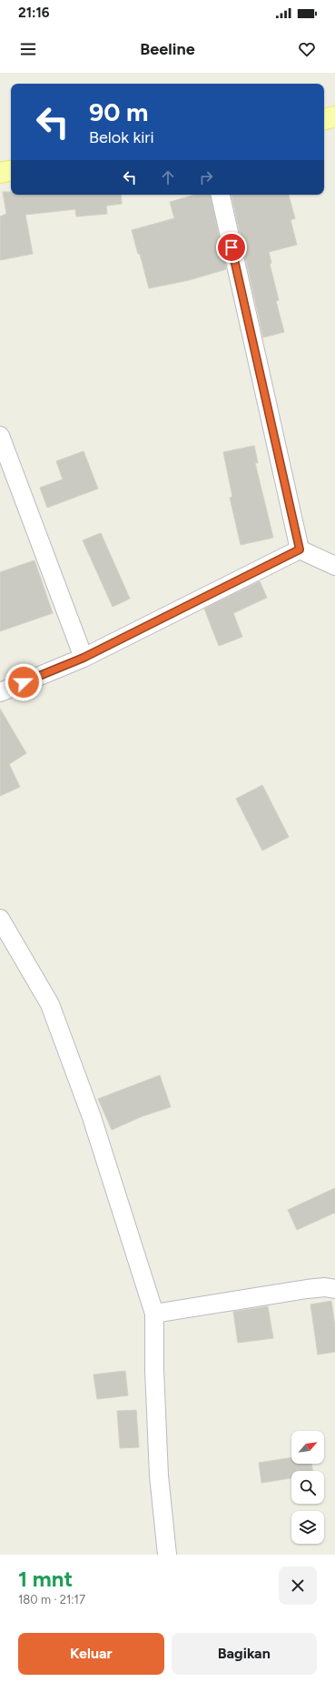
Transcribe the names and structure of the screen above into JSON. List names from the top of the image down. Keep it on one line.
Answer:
{"north":"top right","page":{"status":"21:16","header":"Beeline","turn":["90 m","Belok kiri"],"heading":["1 mnt","180 m · 21:17"],"buttons":["Keluar","Bagikan"]}}
